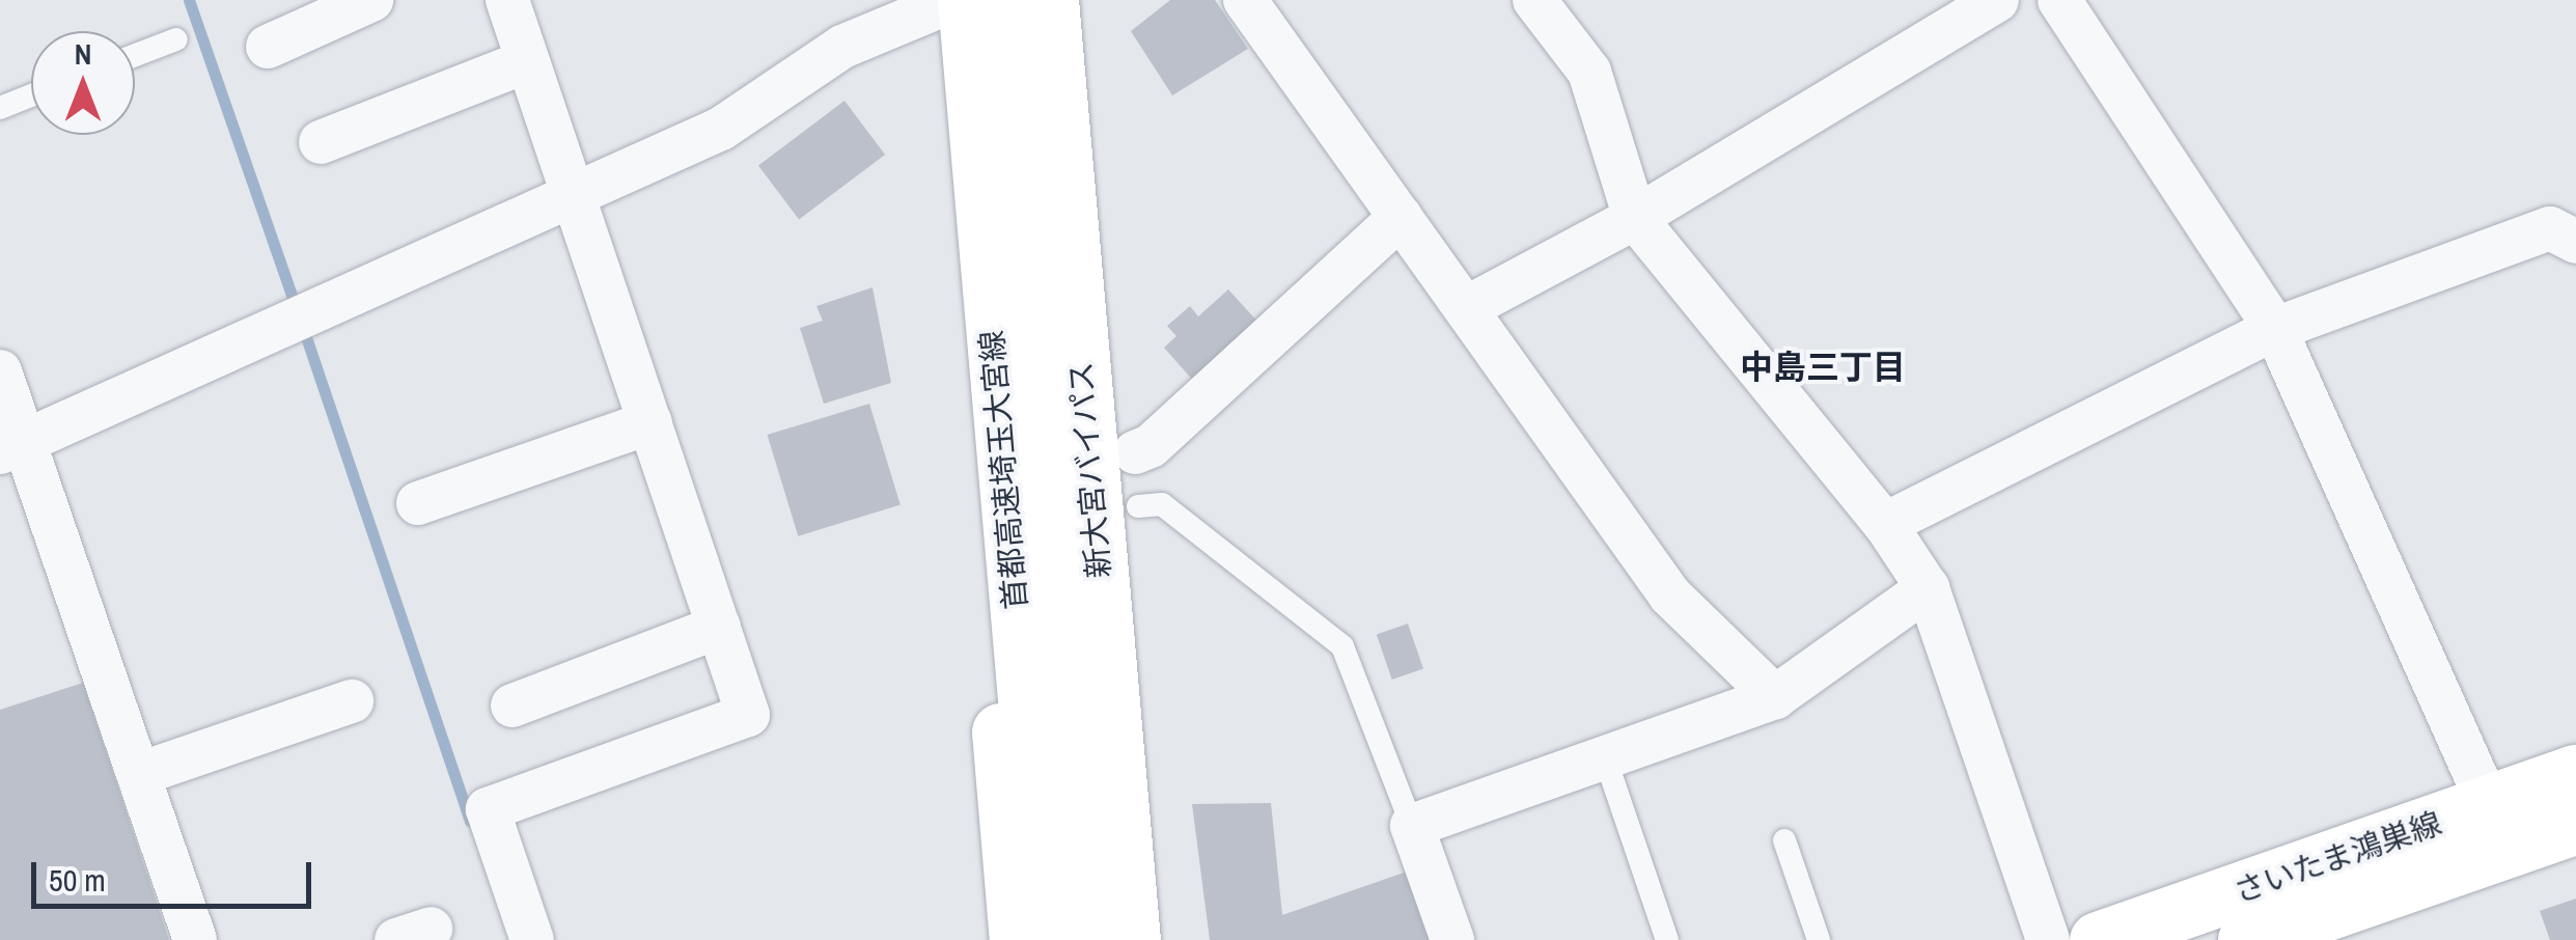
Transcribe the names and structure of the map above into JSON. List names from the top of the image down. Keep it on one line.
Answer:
{"streets":{"main road":["首都高速埼玉大宮線","新大宮バイパス","さいたま鴻巣線"]},"districts":["中島三丁目"],"scale_bar":"50 m","north":"top"}
